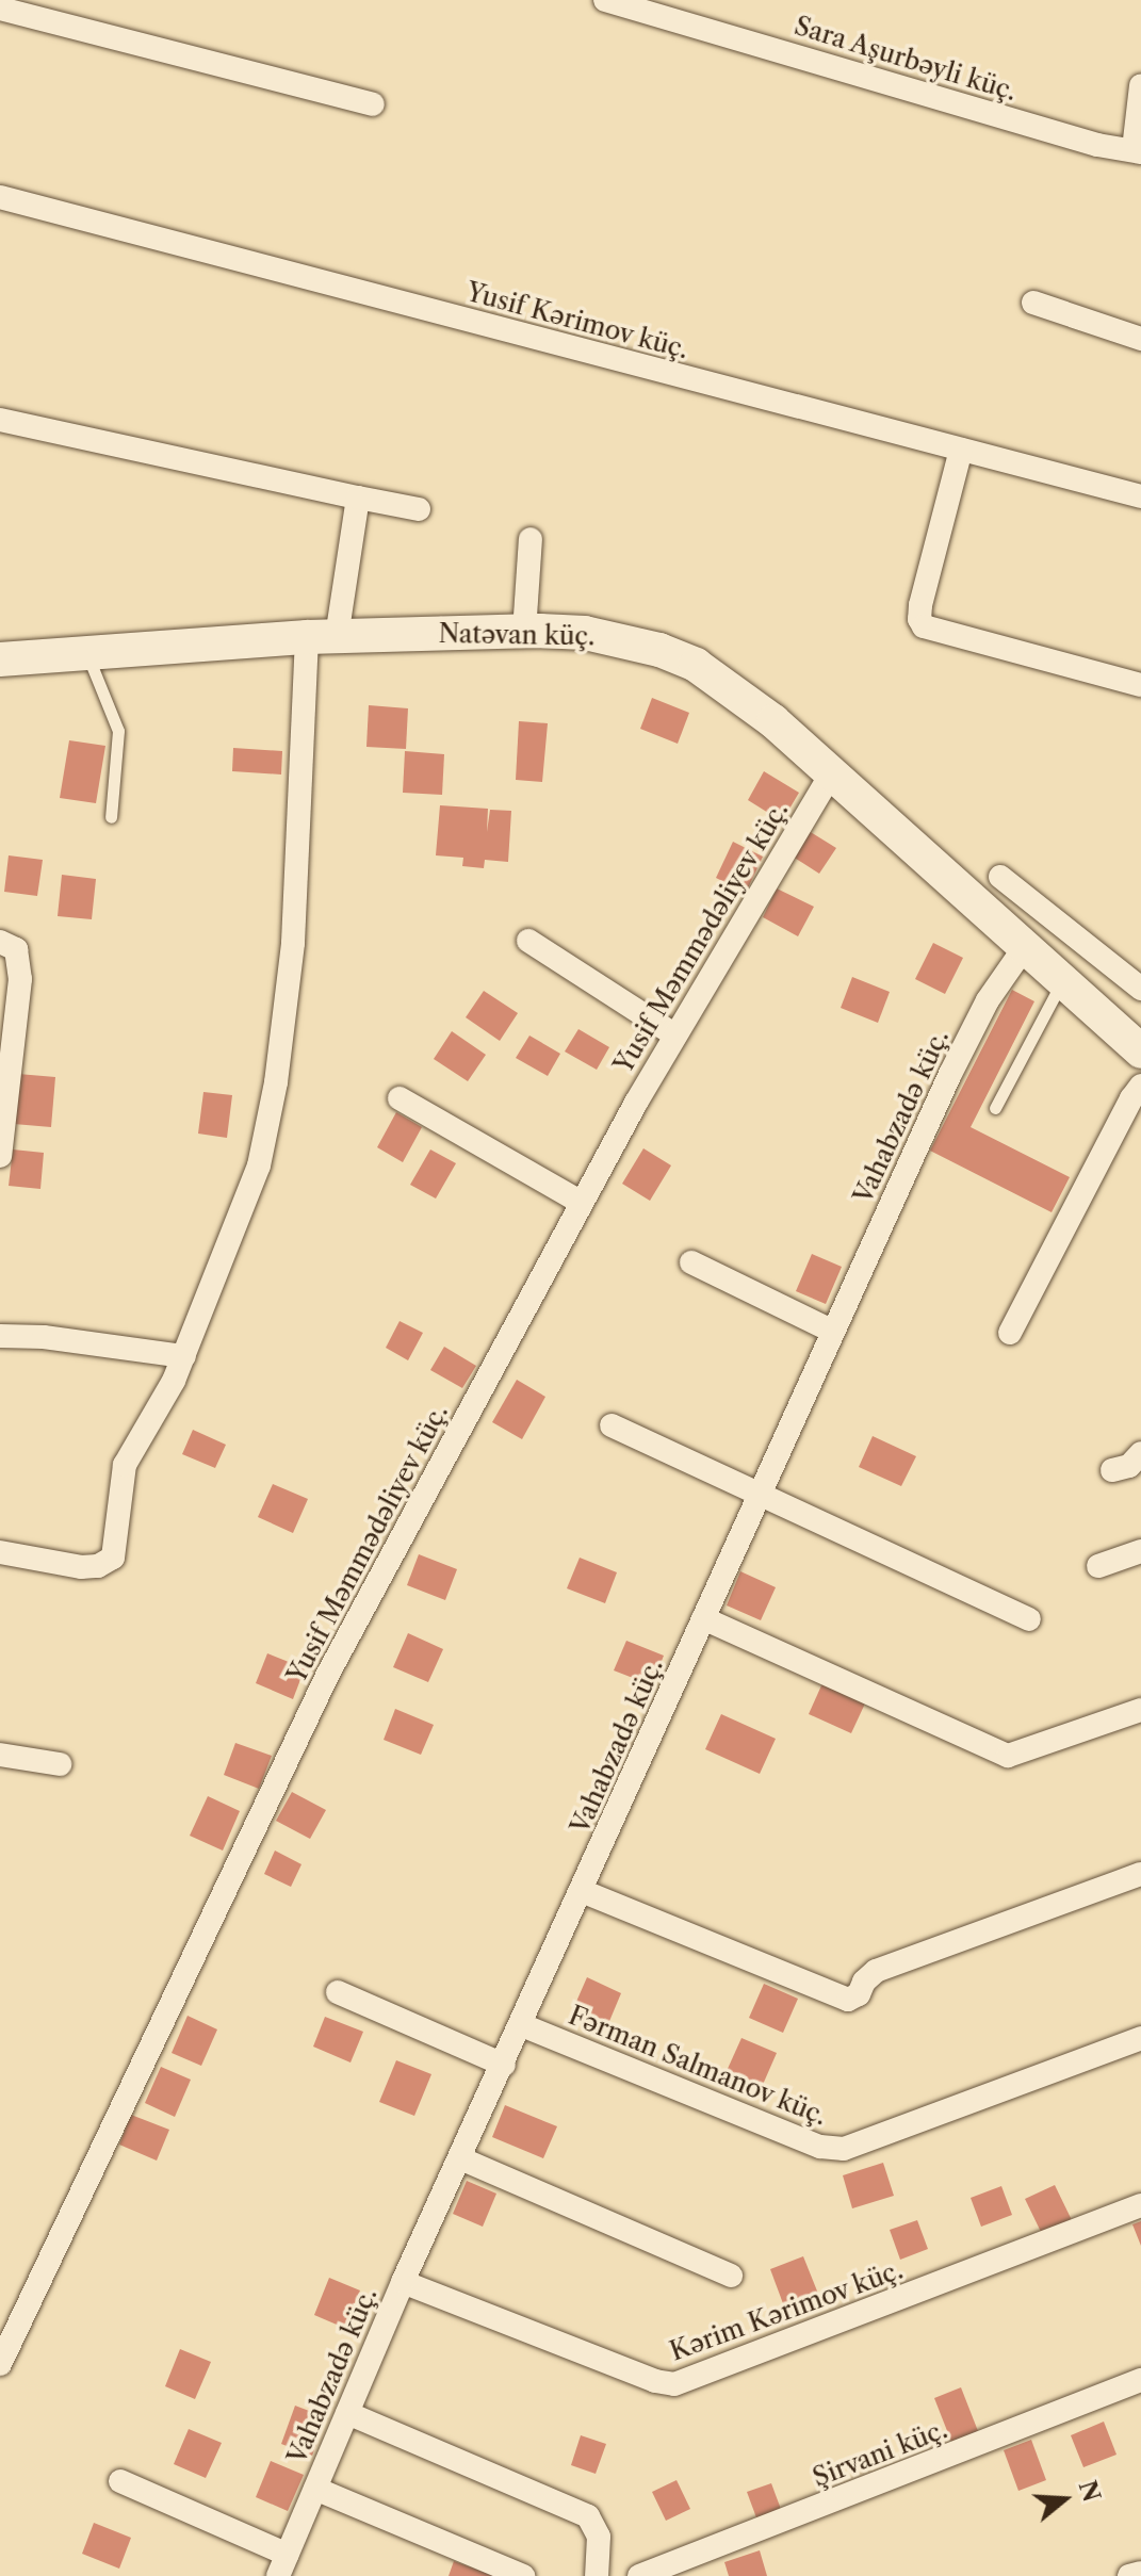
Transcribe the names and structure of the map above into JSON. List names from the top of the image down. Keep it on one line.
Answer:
{"streets":{"street":["Sara Aşurbəyli küç.","Yusif Kərimov küç.","Natəvan küç.","Yusif Məmmədəliyev küç.","Vahabzadə küç.","Fərman Salmanov küç.","Kərim Kərimov küç.","Şirvani küç."]},"crossings":[["Natəvan küç.","Yusif Məmmədəliyev küç."],["Natəvan küç.","Vahabzadə küç."],["Vahabzadə küç.","Fərman Salmanov küç."],["Vahabzadə küç.","Kərim Kərimov küç."]],"north":"right"}
